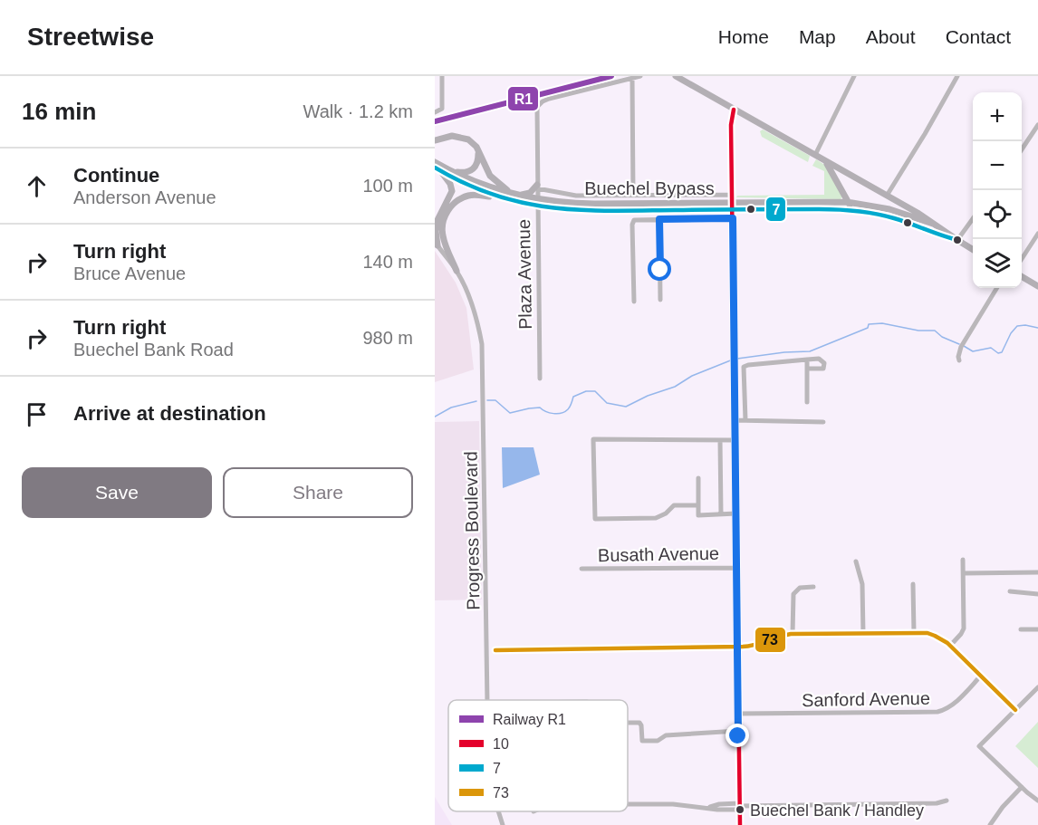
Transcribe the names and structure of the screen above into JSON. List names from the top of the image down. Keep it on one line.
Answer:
{"streets":{"main road":["Buechel Bypass"],"street":["Plaza Avenue","Progress Boulevard","Busath Avenue","Sanford Avenue"]},"crossings":[["Buechel Bypass","Plaza Avenue"]],"places":["Buechel Bank / Handley"],"lines":["rail line R1","transit line 10","transit line 7","transit line 73"],"legend":["Railway R1","10","7","73"],"page":{"header":"Streetwise","nav":["Home","Map","About","Contact"],"heading":["16 min","Walk · 1.2 km"],"map_buttons":["+","−"],"list":[["Continue","Anderson Avenue","100 m"],["Turn right","Bruce Avenue","140 m"],["Turn right","Buechel Bank Road","980 m"],"Arrive at destination"],"buttons":["Save","Share"]}}
